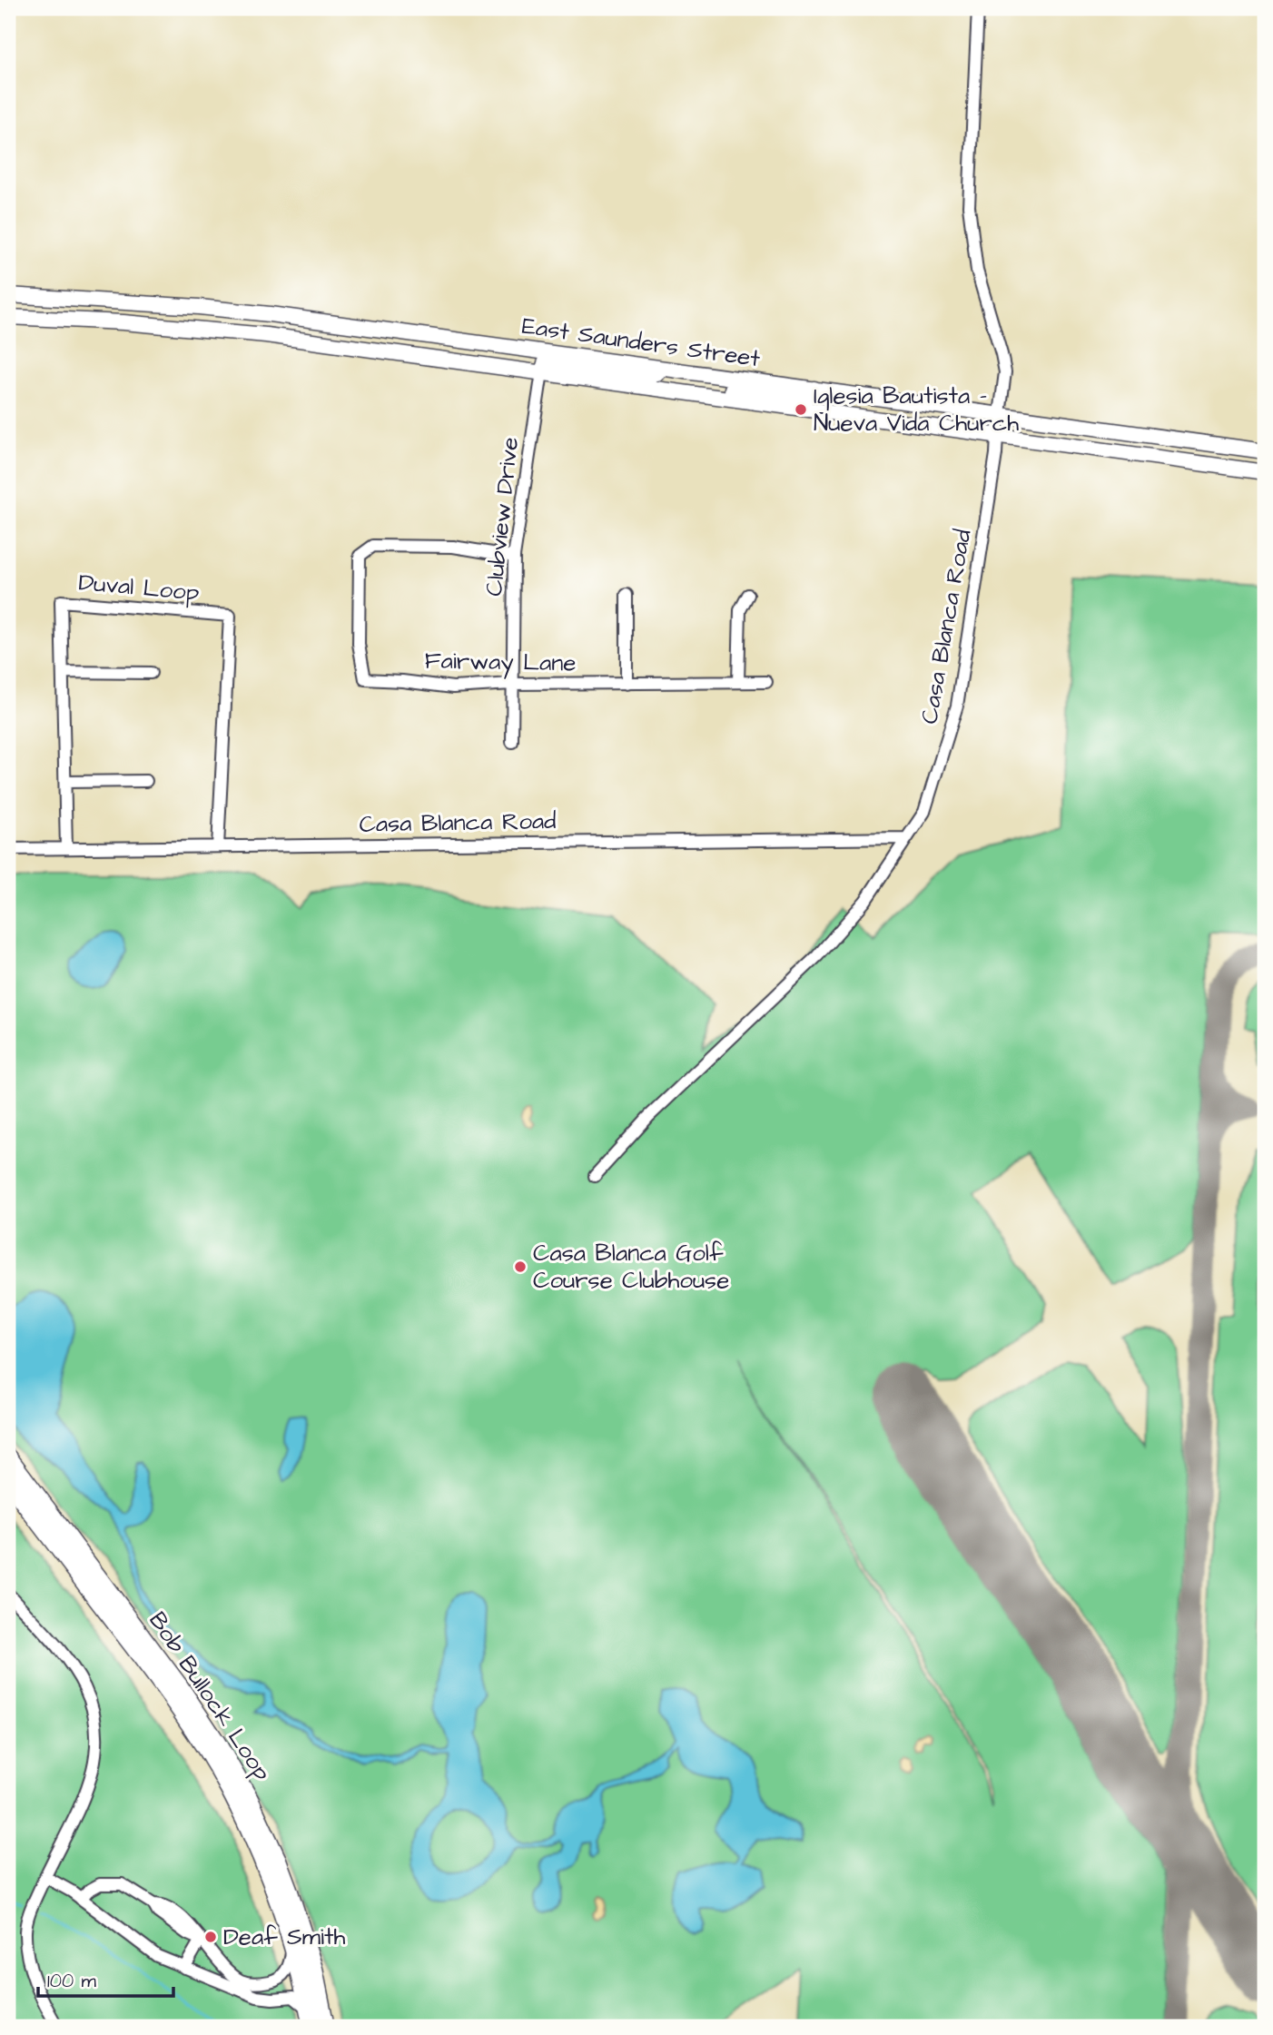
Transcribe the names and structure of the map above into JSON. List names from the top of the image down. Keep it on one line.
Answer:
{"streets":{"highway":["Bob Bullock Loop"],"main road":["East Saunders Street"],"street":["Clubview Drive","Duval Loop","Casa Blanca Road","Fairway Lane"]},"crossings":[["East Saunders Street","Clubview Drive"],["East Saunders Street","Casa Blanca Road"],["Clubview Drive","Fairway Lane"],["Duval Loop","Casa Blanca Road"]],"places":["Iglesia Bautista - Nueva Vida Church","Casa Blanca Golf Course Clubhouse","Deaf Smith"],"scale_bar":"100 m"}
